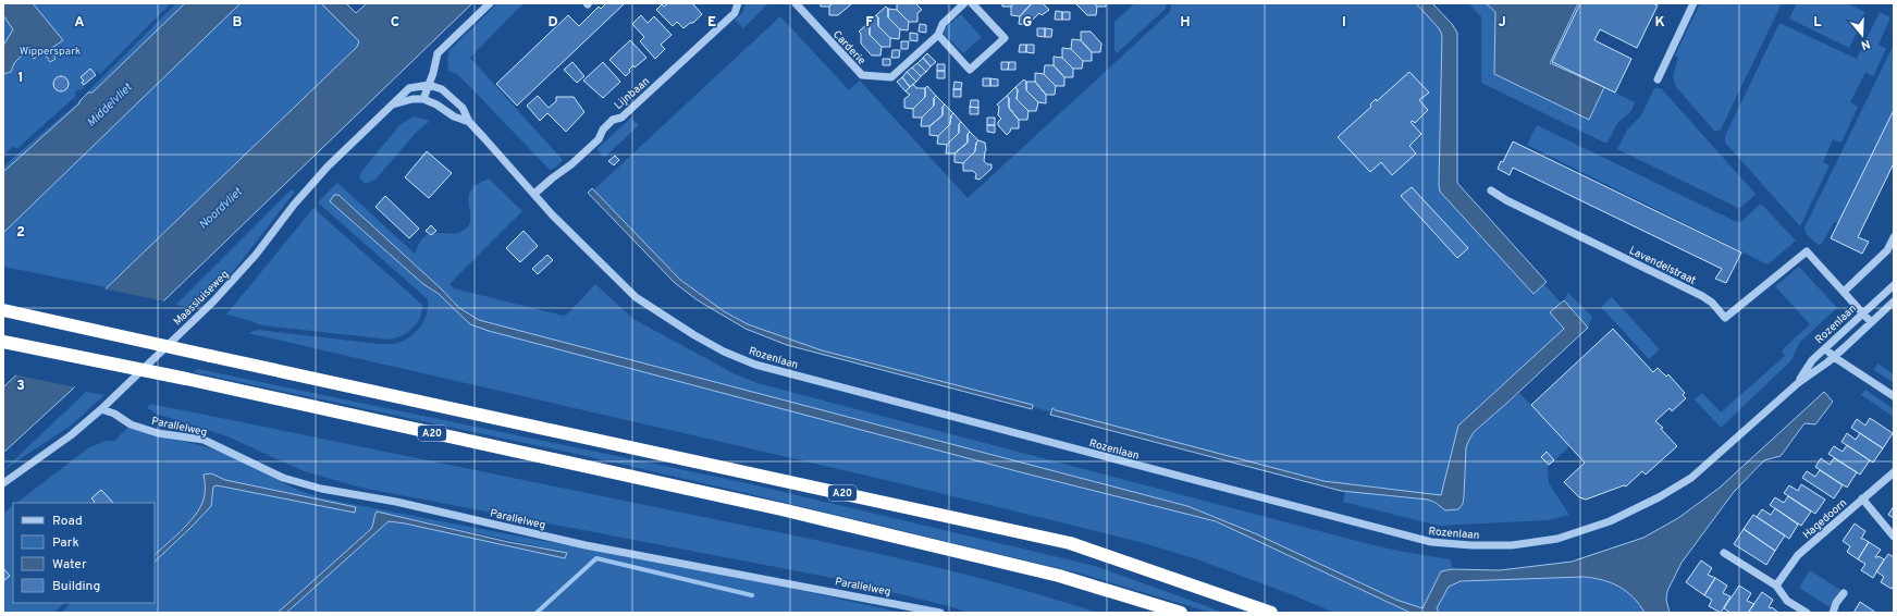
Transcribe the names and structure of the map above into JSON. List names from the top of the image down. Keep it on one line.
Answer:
{"streets":{"highway":["A20"],"street":["Carderie","Lijnbaan","Lavendelstraat","Maassluiseweg","Rozenlaan","Parallelweg","Hagedoorn"]},"crossings":[["Lijnbaan","Rozenlaan"],["Maassluiseweg","Rozenlaan"],["Maassluiseweg","Parallelweg"]],"water":["Middelvliet","Noordvliet"],"parks":["Wipperspark"],"legend":["Road","Park","Water","Building"],"north":"bottom","grid":{"columns":["A","B","C","D","E","F","G","H","I","J","K","L"],"rows":["1","2","3"]}}
